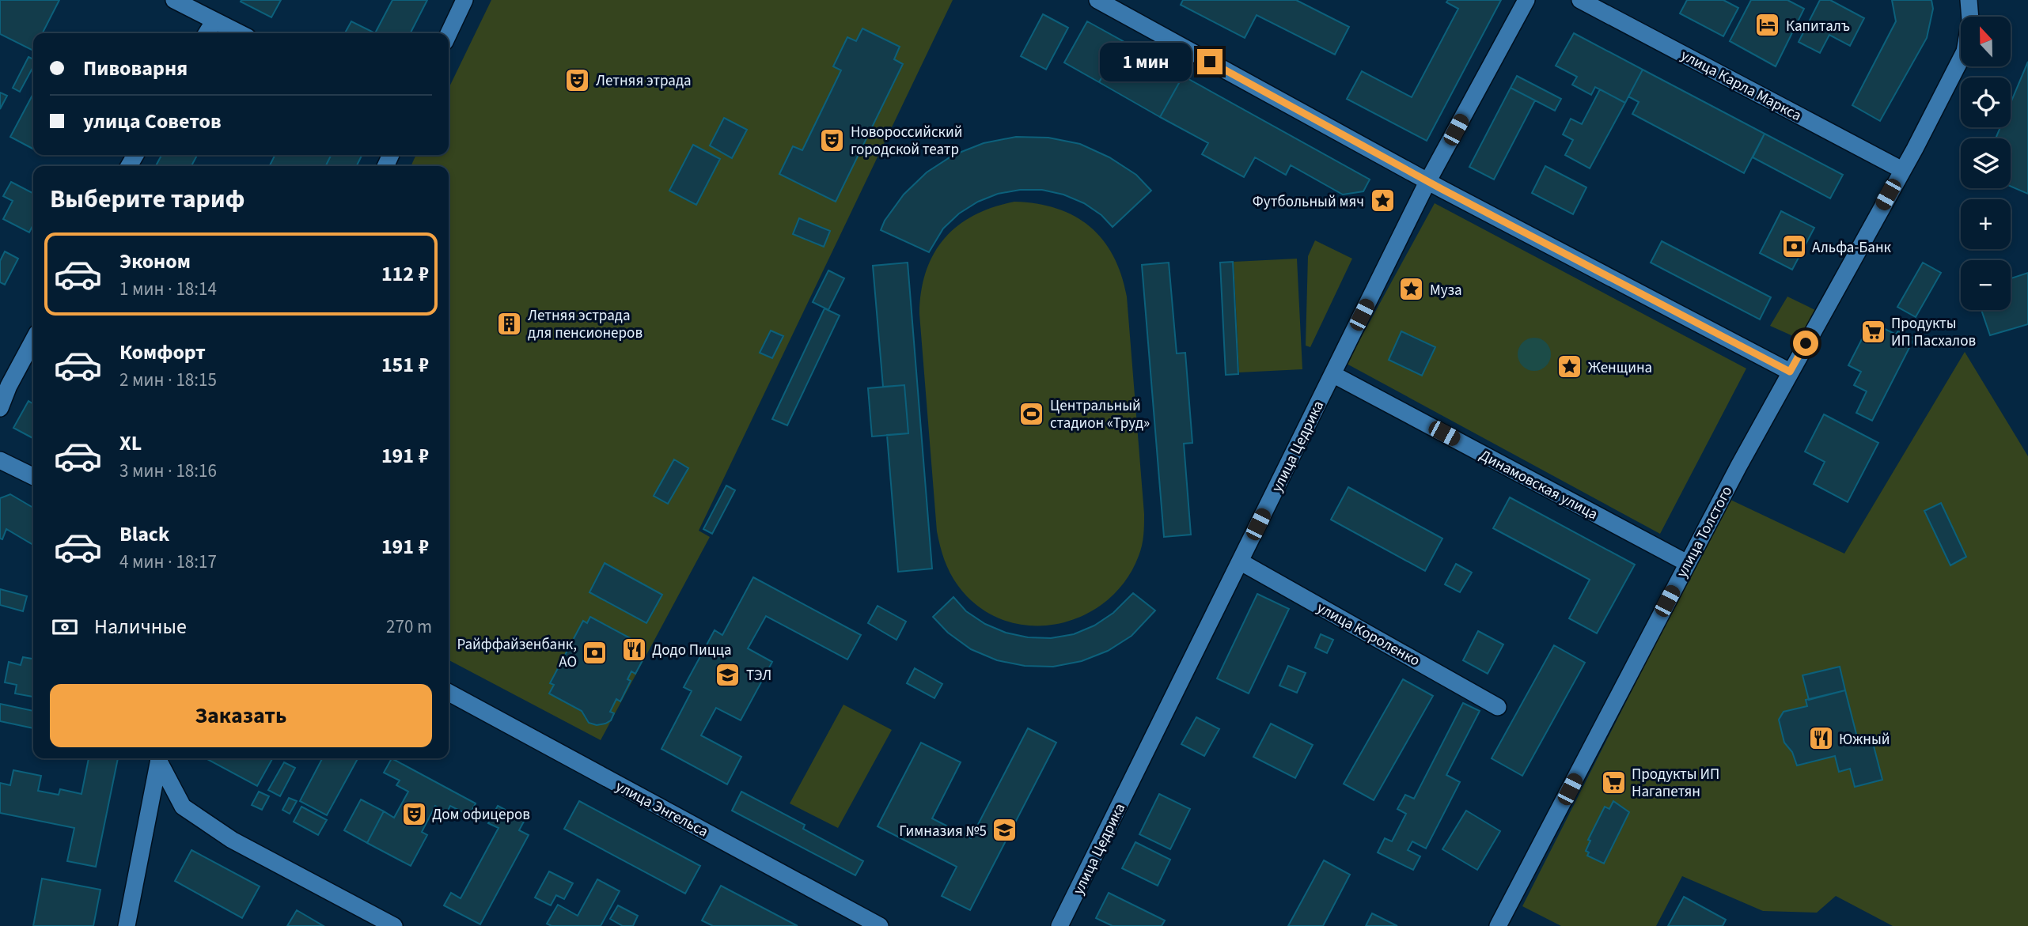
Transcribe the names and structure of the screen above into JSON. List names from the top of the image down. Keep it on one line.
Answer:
{"streets":{"street":["улица Карла Маркса","улица Цедрика","Динамовская улица","улица Толстого","улица Короленко","улица Энгельса"]},"crossings":[["улица Карла Маркса","улица Толстого"],["улица Цедрика","Динамовская улица"],["улица Цедрика","улица Короленко"],["Динамовская улица","улица Толстого"]],"places":{"hotel":["Капиталъ"],"theatre":["Летняя этрада","Новороссийский городской театр","Дом офицеров"],"place":["Футбольный мяч","Муза","Женщина"],"bank":["Альфа-Банк","Райффайзенбанк, АО"],"building":["Летняя эстрада для пенсионеров"],"supermarket":["Продукты ИП Пасхалов","Продукты ИП Нагапетян"],"sports":["Центральный стадион «Труд»"],"restaurant":["Додо Пицца","Южный"],"school or university":["ТЭЛ","Гимназия №5"]},"north":"top","page":{"map_buttons":["+","−"],"banner":["Пивоварня","улица Советов"],"bubble":"1 мин","heading":"Выберите тариф","list":[{"name":"Эконом","note":"1 мин · 18:14","value":"112 ₽"},{"name":"Комфорт","note":"2 мин · 18:15","value":"151 ₽"},{"name":"XL","note":"3 мин · 18:16","value":"191 ₽"},{"name":"Black","note":"4 мин · 18:17","value":"191 ₽"}],"pay":["Наличные","270 m"],"buttons":"Заказать"}}
